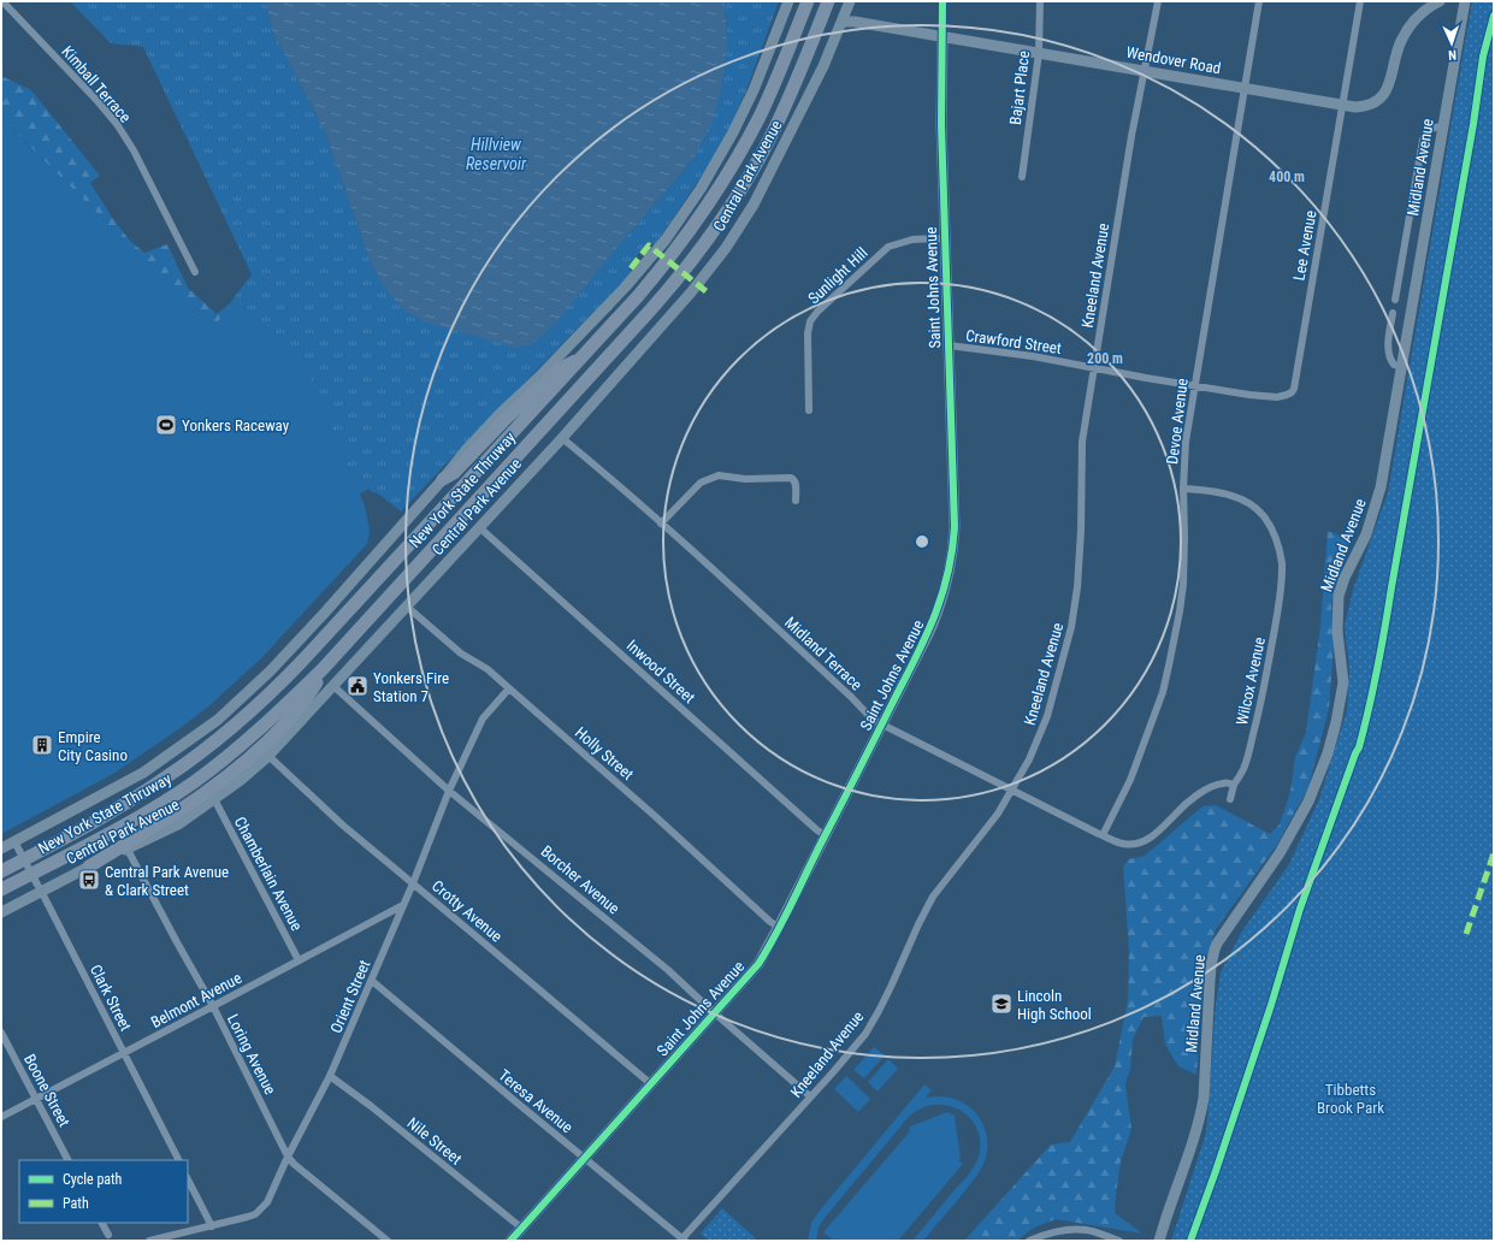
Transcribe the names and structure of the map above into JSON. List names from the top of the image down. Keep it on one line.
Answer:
{"streets":{"highway":["New York State Thruway"],"street":["Wendover Road","Kimball Terrace","Bajart Place","Midland Avenue","Central Park Avenue","Lee Avenue","Sunlight Hill","Kneeland Avenue","Saint Johns Avenue","Crawford Street","Devoe Avenue","Midland Terrace","Inwood Street","Wilcox Avenue","Holly Street","Chamberlain Avenue","Borcher Avenue","Crotty Avenue","Orient Street","Clark Street","Belmont Avenue","Loring Avenue","Boone Street","Teresa Avenue","Nile Street"]},"crossings":[["Wendover Road","Bajart Place"],["Wendover Road","Central Park Avenue"],["Wendover Road","Lee Avenue"],["Wendover Road","Kneeland Avenue"],["Wendover Road","Saint Johns Avenue"],["Wendover Road","Devoe Avenue"],["Central Park Avenue","Midland Terrace"],["Central Park Avenue","Inwood Street"],["Central Park Avenue","Holly Street"],["Central Park Avenue","Chamberlain Avenue"],["Central Park Avenue","Borcher Avenue"],["Central Park Avenue","Crotty Avenue"],["Central Park Avenue","Clark Street"],["Central Park Avenue","Loring Avenue"],["Lee Avenue","Crawford Street"],["Sunlight Hill","Saint Johns Avenue"],["Kneeland Avenue","Crawford Street"],["Kneeland Avenue","Midland Terrace"],["Kneeland Avenue","Borcher Avenue"],["Kneeland Avenue","Teresa Avenue"],["Saint Johns Avenue","Crawford Street"],["Saint Johns Avenue","Midland Terrace"],["Saint Johns Avenue","Inwood Street"],["Saint Johns Avenue","Holly Street"],["Saint Johns Avenue","Borcher Avenue"],["Saint Johns Avenue","Crotty Avenue"],["Saint Johns Avenue","Teresa Avenue"],["Saint Johns Avenue","Nile Street"],["Crawford Street","Devoe Avenue"],["Devoe Avenue","Midland Terrace"],["Devoe Avenue","Wilcox Avenue"],["Holly Street","Orient Street"],["Chamberlain Avenue","Belmont Avenue"],["Borcher Avenue","Orient Street"],["Crotty Avenue","Orient Street"],["Orient Street","Belmont Avenue"],["Orient Street","Loring Avenue"],["Orient Street","Teresa Avenue"],["Orient Street","Nile Street"],["Clark Street","Belmont Avenue"],["Belmont Avenue","Loring Avenue"],["Belmont Avenue","Boone Street"]],"water":["Hillview Reservoir"],"parks":["Tibbetts Brook Park"],"places":{"sports":["Yonkers Raceway"],"public building":["Yonkers Fire Station 7"],"building":["Empire City Casino"],"bus stop":["Central Park Avenue & Clark Street"],"school or university":["Lincoln High School"]},"legend":["Cycle path","Path"],"north":"bottom","rings":["400 m","200 m"]}
